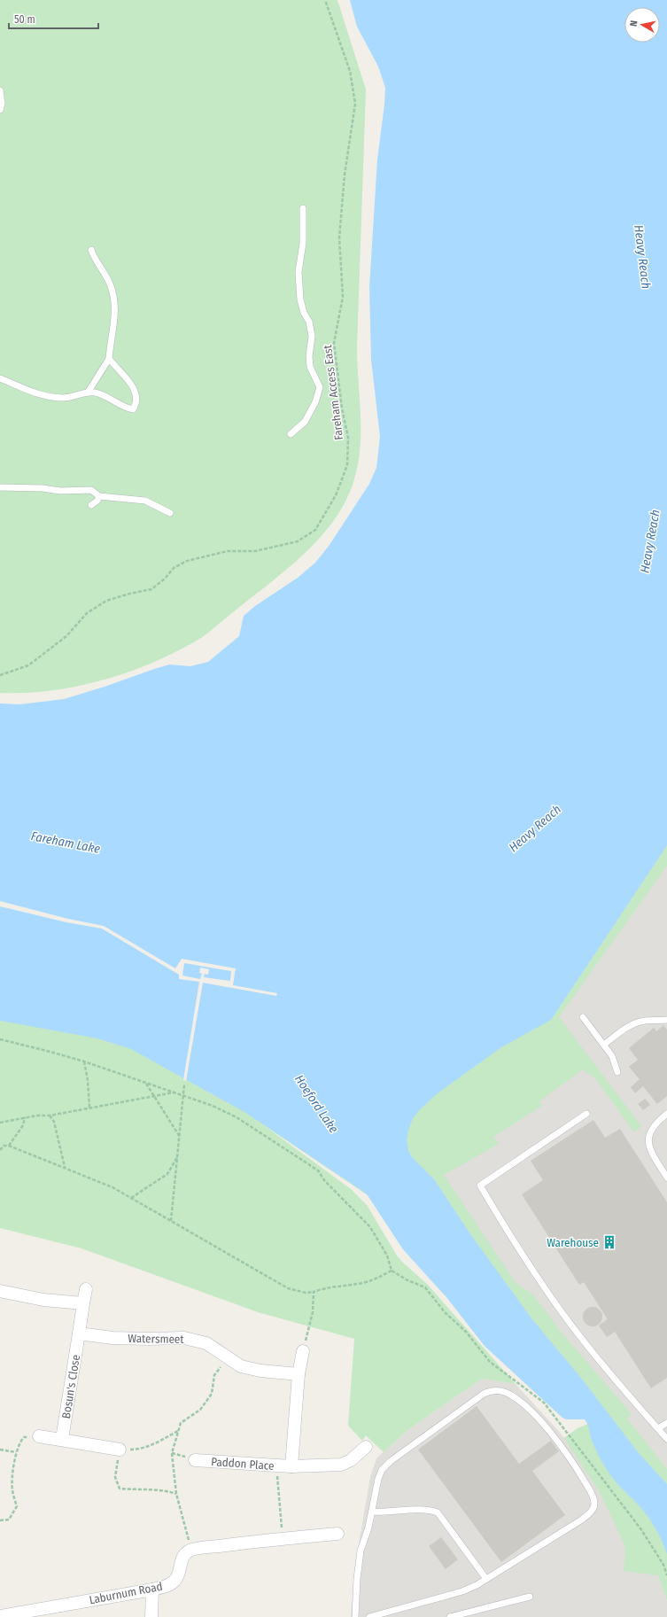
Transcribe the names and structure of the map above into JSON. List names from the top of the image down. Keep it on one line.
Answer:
{"streets":{"street":["Watersmeet","Bosun's Close","Paddon Place","Laburnum Road"],"path":["Fareham Access East"]},"crossings":[["Watersmeet","Bosun's Close"],["Watersmeet","Paddon Place"]],"water":["Heavy Reach","Fareham Lake","Hoeford Lake"],"places":{"building":["Warehouse"]},"scale_bar":"50 m","north":"left"}
